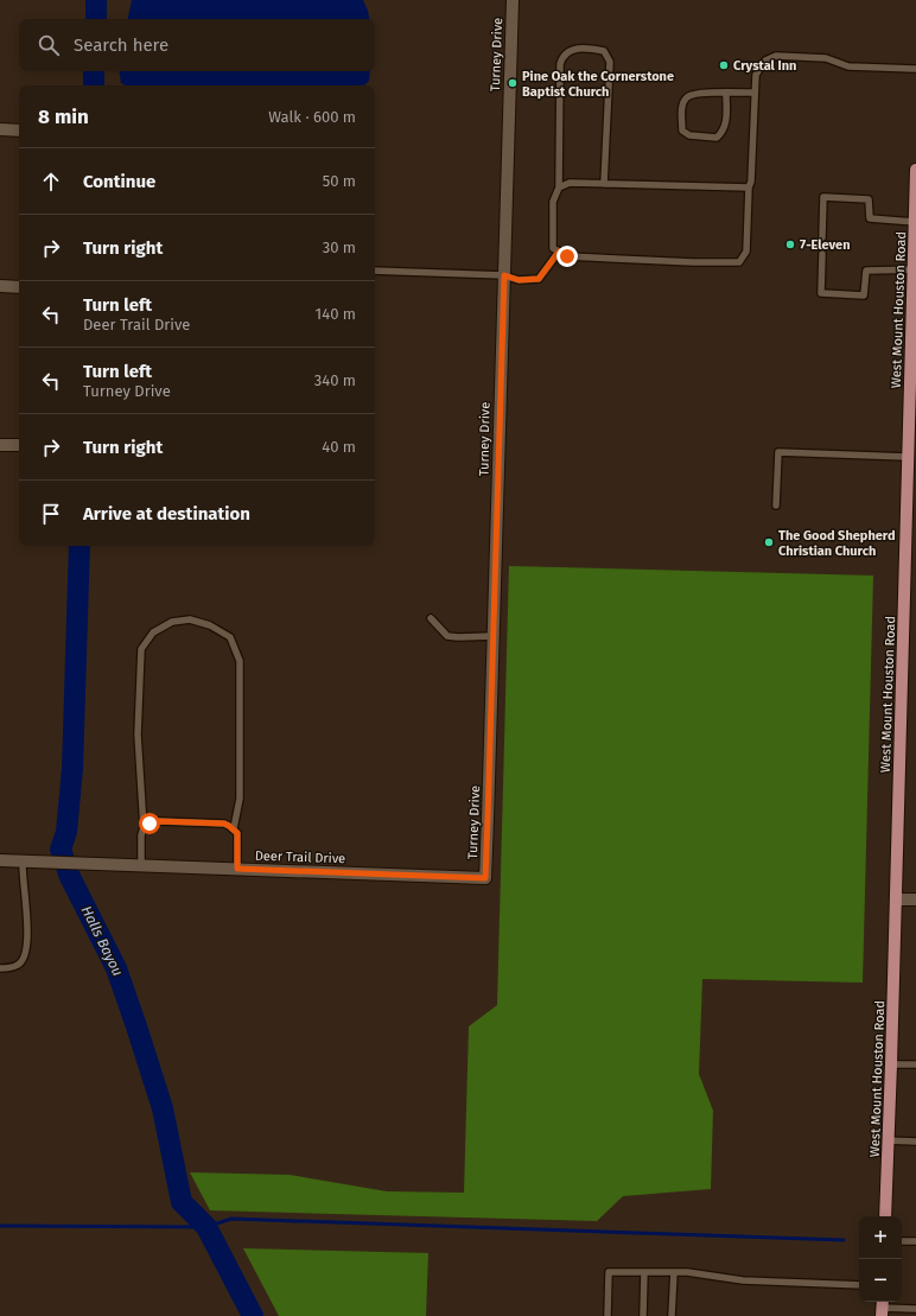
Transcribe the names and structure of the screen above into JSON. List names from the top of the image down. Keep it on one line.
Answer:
{"streets":{"main road":["West Mount Houston Road"],"street":["Turney Drive","Deer Trail Drive"]},"crossings":[["Turney Drive","Deer Trail Drive"]],"water":["Halls Bayou"],"places":["Crystal Inn","Pine Oak the Cornerstone Baptist Church","7-Eleven","The Good Shepherd Christian Church"],"page":{"search":"Search here","heading":["8 min","Walk · 600 m"],"list":[["Continue","50 m"],["Turn right","30 m"],["Turn left","Deer Trail Drive","140 m"],["Turn left","Turney Drive","340 m"],["Turn right","40 m"],"Arrive at destination"],"map_buttons":["+","−"]}}
